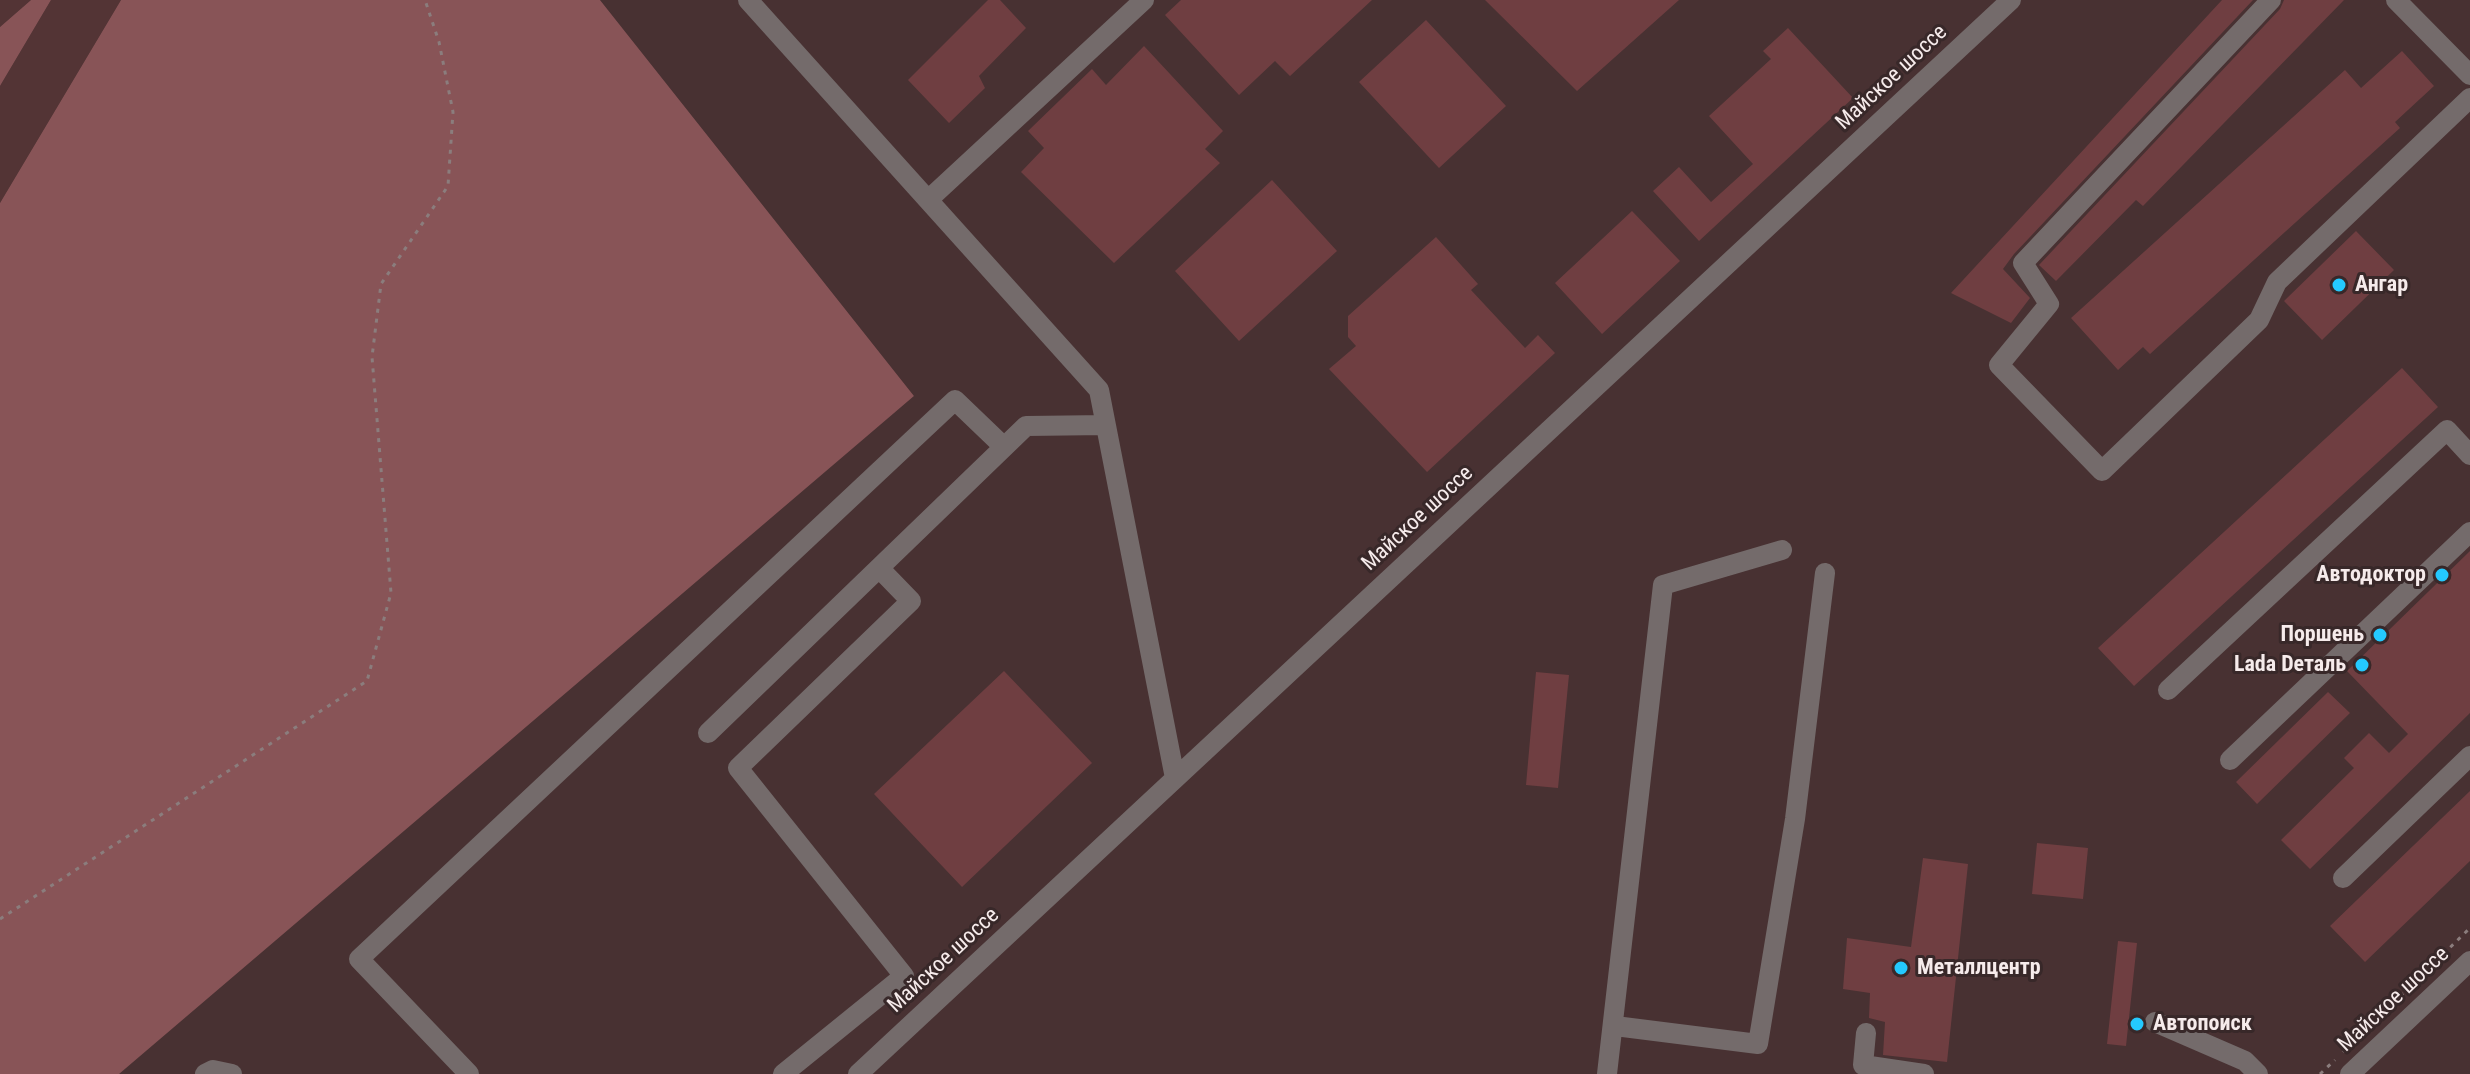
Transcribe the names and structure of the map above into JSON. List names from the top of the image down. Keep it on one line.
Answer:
{"streets":{"street":["Майское шоссе"]},"places":["Ангар","Автодоктор","Поршень","Lada Dеталь","Металлцентр","Автопоиск"]}
